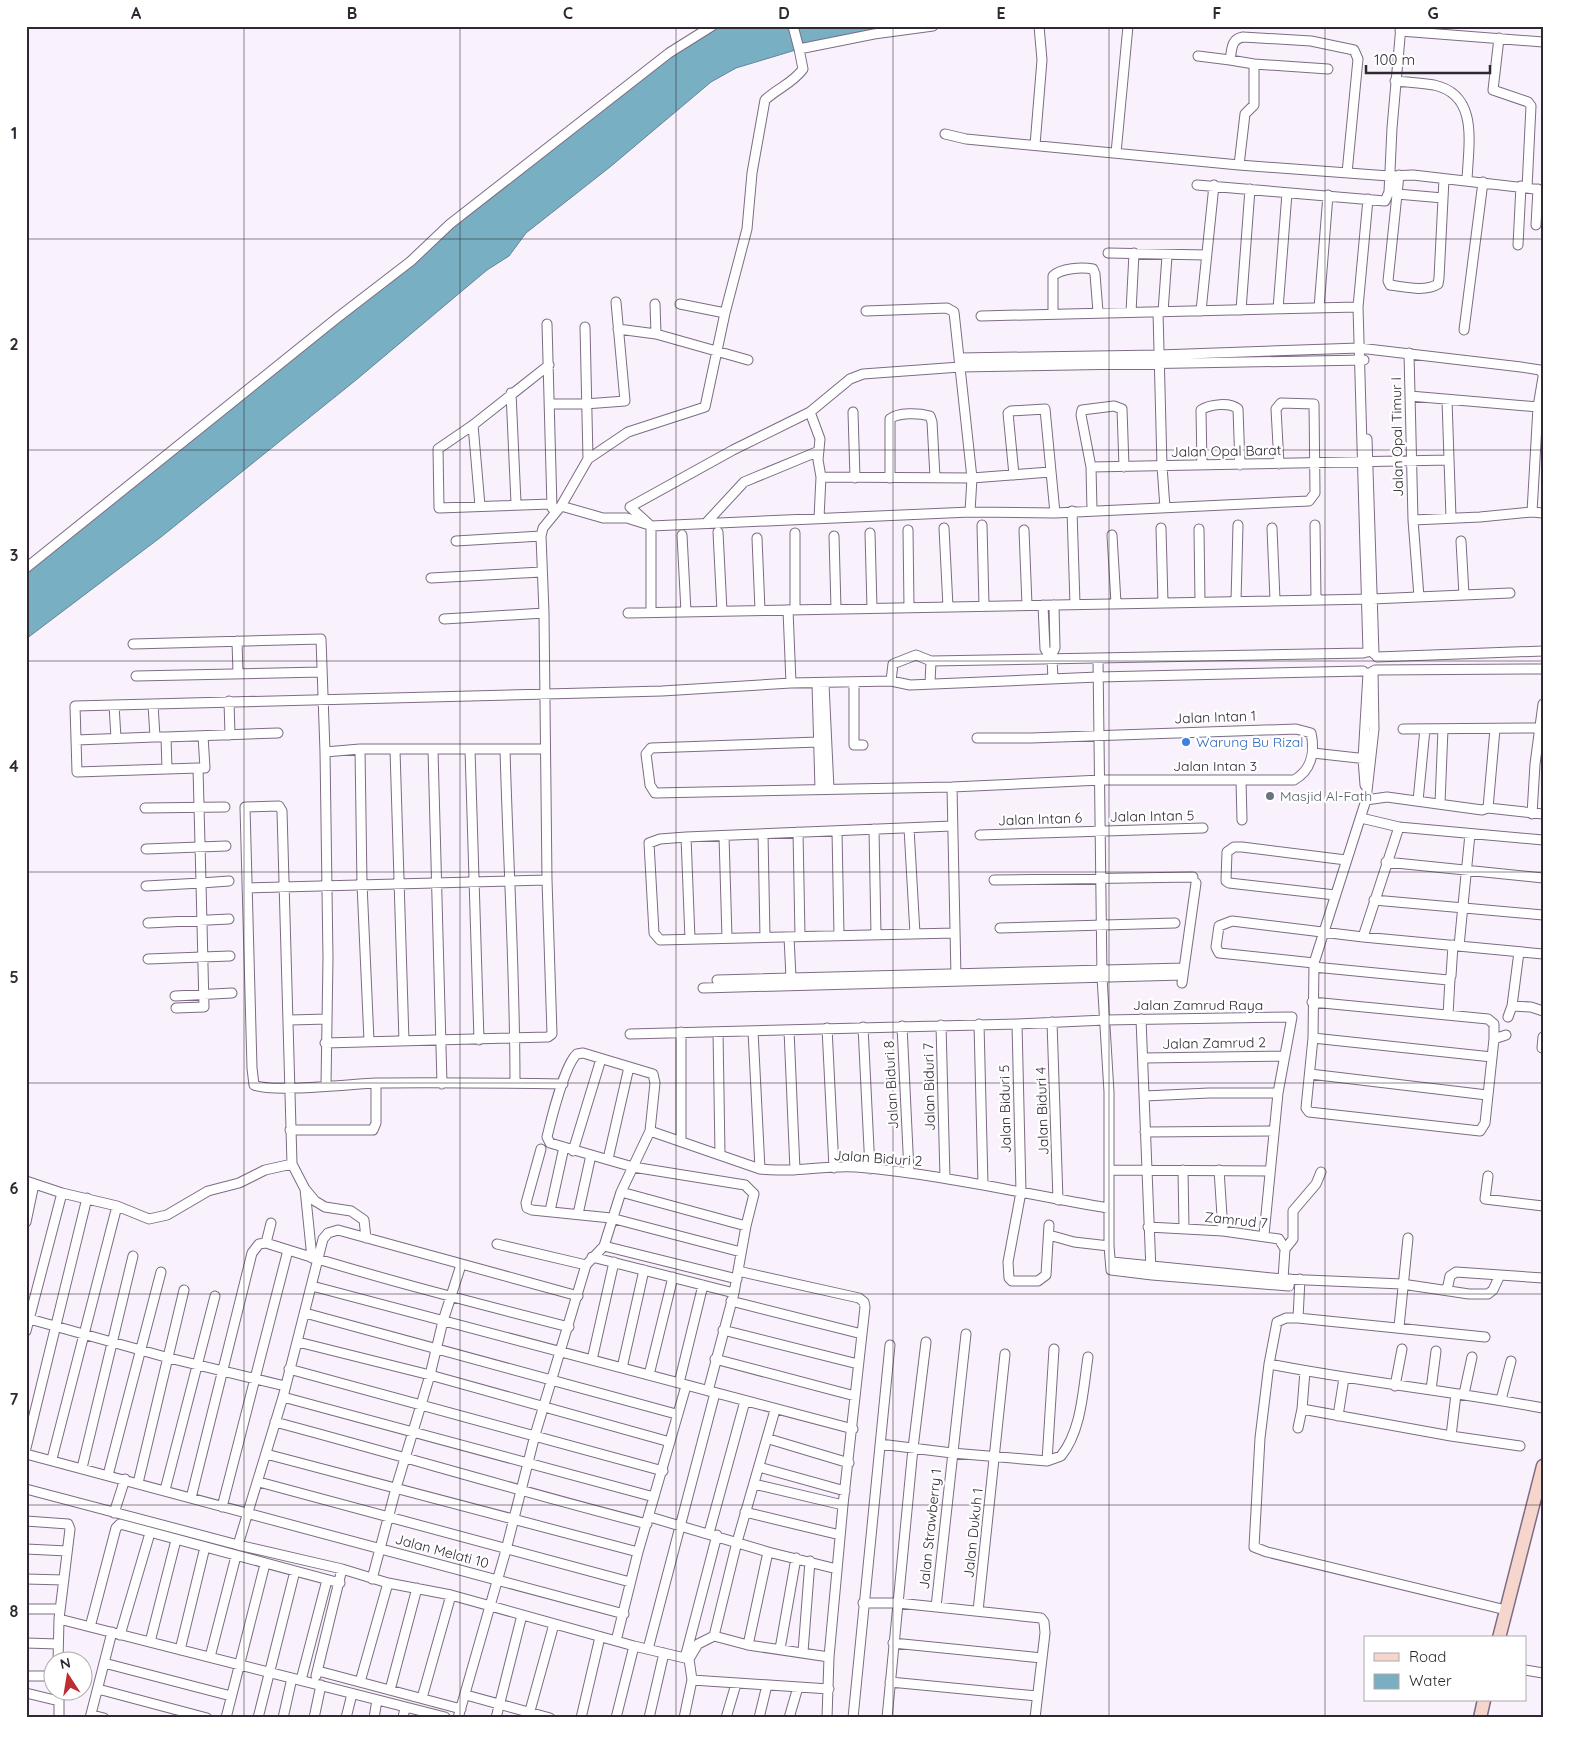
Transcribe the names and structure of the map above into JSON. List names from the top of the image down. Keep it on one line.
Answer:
{"streets":{"street":["Jalan Opal Timur I","Jalan Opal Barat","Jalan Intan 1","Jalan Intan 3","Jalan Intan 5","Jalan Intan 6","Jalan Zamrud Raya","Jalan Zamrud 2","Jalan Biduri 8","Jalan Biduri 7","Jalan Biduri 5","Jalan Biduri 4","Jalan Biduri 2","Zamrud 7","Jalan Strawberry 1","Jalan Dukuh 1","Jalan Melati 10"]},"crossings":[["Jalan Opal Timur I","Jalan Opal Barat"],["Jalan Intan 1","Jalan Intan 3"],["Jalan Intan 5","Jalan Intan 6"],["Jalan Zamrud Raya","Jalan Zamrud 2"],["Jalan Zamrud Raya","Jalan Biduri 8"],["Jalan Zamrud Raya","Jalan Biduri 7"],["Jalan Zamrud Raya","Jalan Biduri 5"],["Jalan Zamrud Raya","Jalan Biduri 4"],["Jalan Biduri 8","Jalan Biduri 2"],["Jalan Biduri 7","Jalan Biduri 2"],["Jalan Biduri 5","Jalan Biduri 2"],["Jalan Biduri 4","Jalan Biduri 2"]],"places":["Warung Bu Rizal","Masjid Al-Fath"],"legend":["Road","Water"],"scale_bar":"100 m","north":"top","grid":{"columns":["A","B","C","D","E","F","G"],"rows":["1","2","3","4","5","6","7","8"]}}
